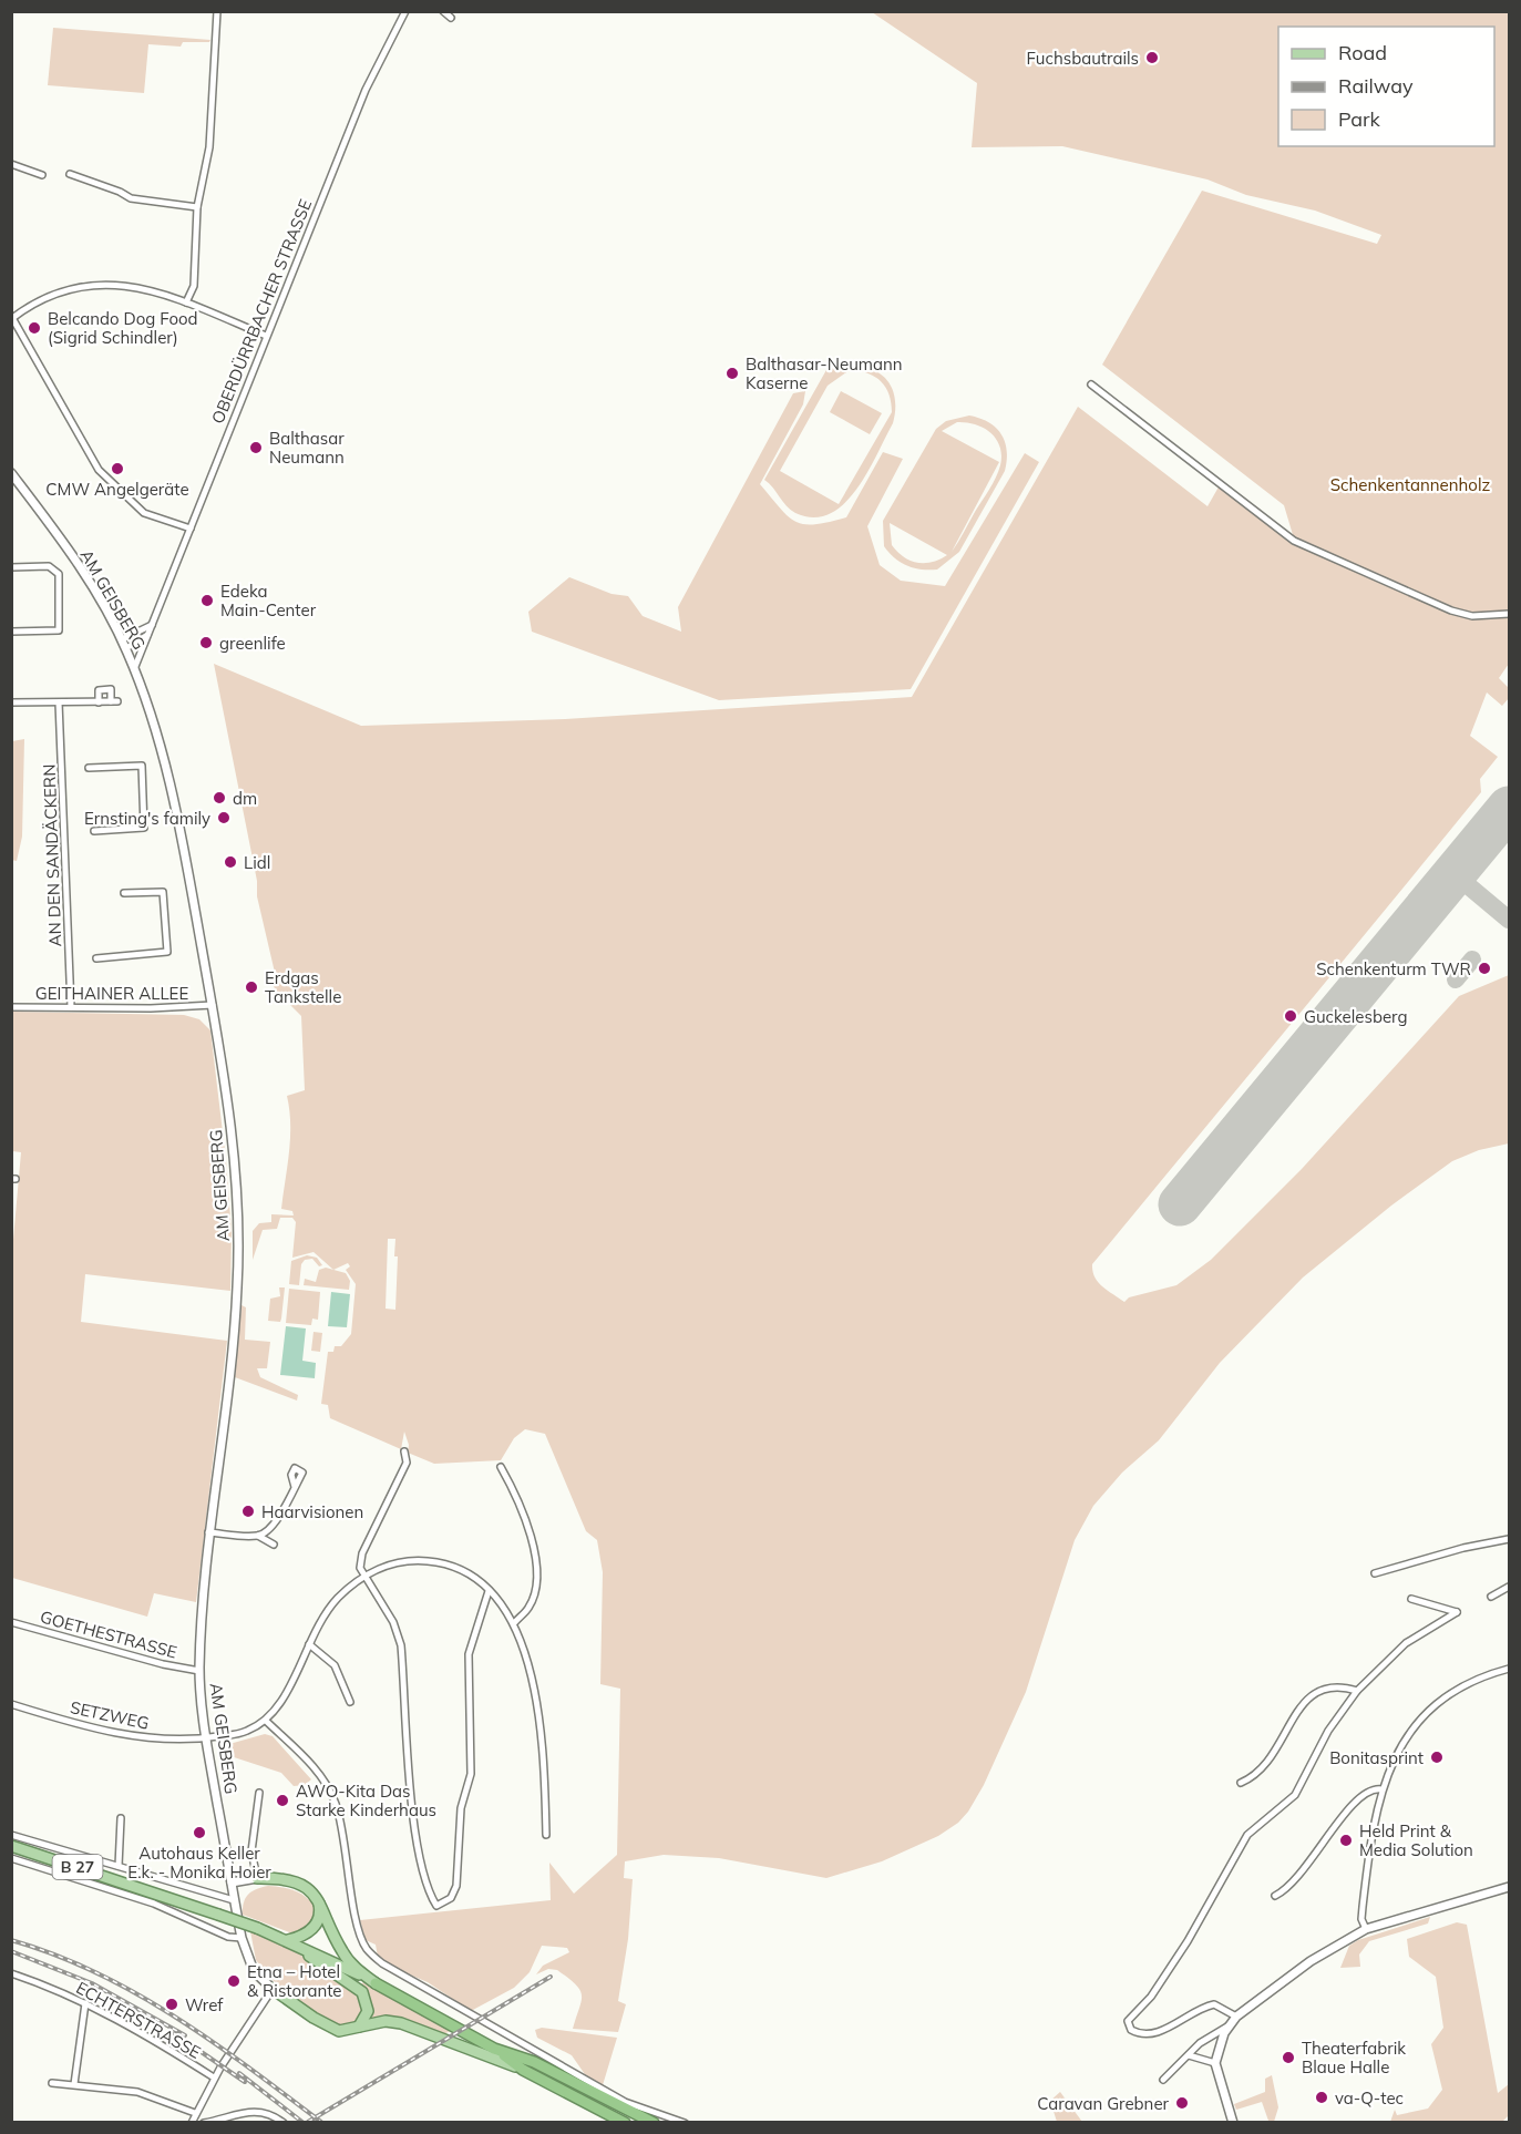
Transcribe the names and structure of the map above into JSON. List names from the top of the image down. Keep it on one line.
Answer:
{"streets":{"highway":["B 27"],"street":["OBERDÜRRBACHER STRASSE","AM GEISBERG","AN DEN SANDÄCKERN","GEITHAINER ALLEE","GOETHESTRASSE","SETZWEG","ECHTERSTRASSE"]},"crossings":[["OBERDÜRRBACHER STRASSE","AM GEISBERG"],["AM GEISBERG","GEITHAINER ALLEE"],["AM GEISBERG","GOETHESTRASSE"],["AM GEISBERG","SETZWEG"],["AN DEN SANDÄCKERN","GEITHAINER ALLEE"]],"parks":["Schenkentannenholz"],"places":["Fuchsbautrails","Belcando Dog Food (Sigrid Schindler)","Balthasar-Neumann Kaserne","Balthasar Neumann","CMW Angelgeräte","Edeka Main-Center","greenlife","dm","Ernsting's family","Lidl","Schenkenturm TWR","Erdgas Tankstelle","Guckelesberg","Haarvisionen","Bonitasprint","AWO-Kita Das Starke Kinderhaus","Autohaus Keller E.k. - Monika Hoier","Held Print & Media Solution","Etna – Hotel & Ristorante","Wref","Theaterfabrik Blaue Halle","va-Q-tec","Caravan Grebner"],"legend":["Road","Railway","Park"]}
